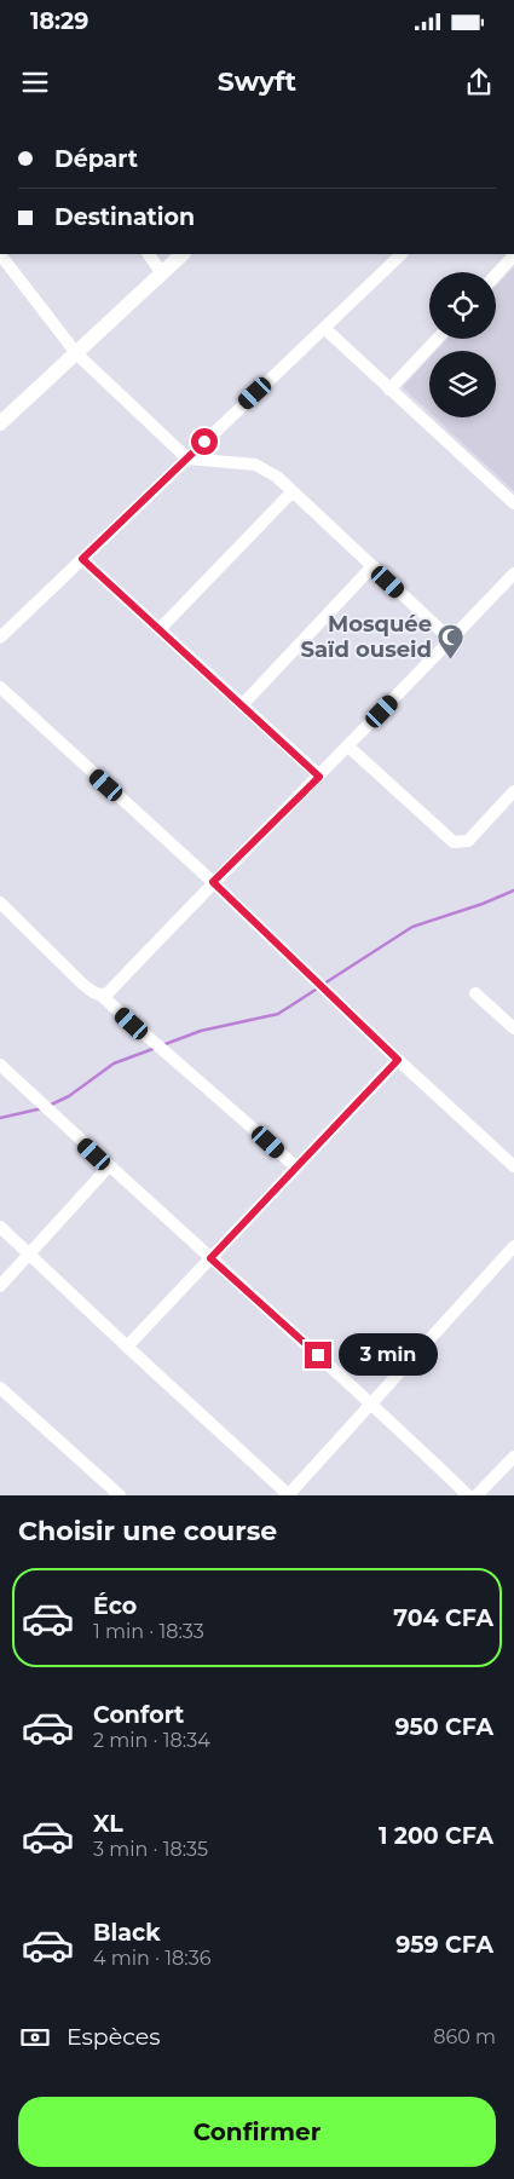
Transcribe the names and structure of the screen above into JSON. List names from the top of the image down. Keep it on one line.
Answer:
{"places":{"mosque":["Mosquée Saïd ouseid"]},"page":{"status":"18:29","header":"Swyft","banner":["Départ","Destination"],"bubble":"3 min","heading":"Choisir une course","list":[{"name":"Éco","note":"1 min · 18:33","value":"704 CFA"},{"name":"Confort","note":"2 min · 18:34","value":"950 CFA"},{"name":"XL","note":"3 min · 18:35","value":"1 200 CFA"},{"name":"Black","note":"4 min · 18:36","value":"959 CFA"}],"pay":["Espèces","860 m"],"buttons":"Confirmer"}}
